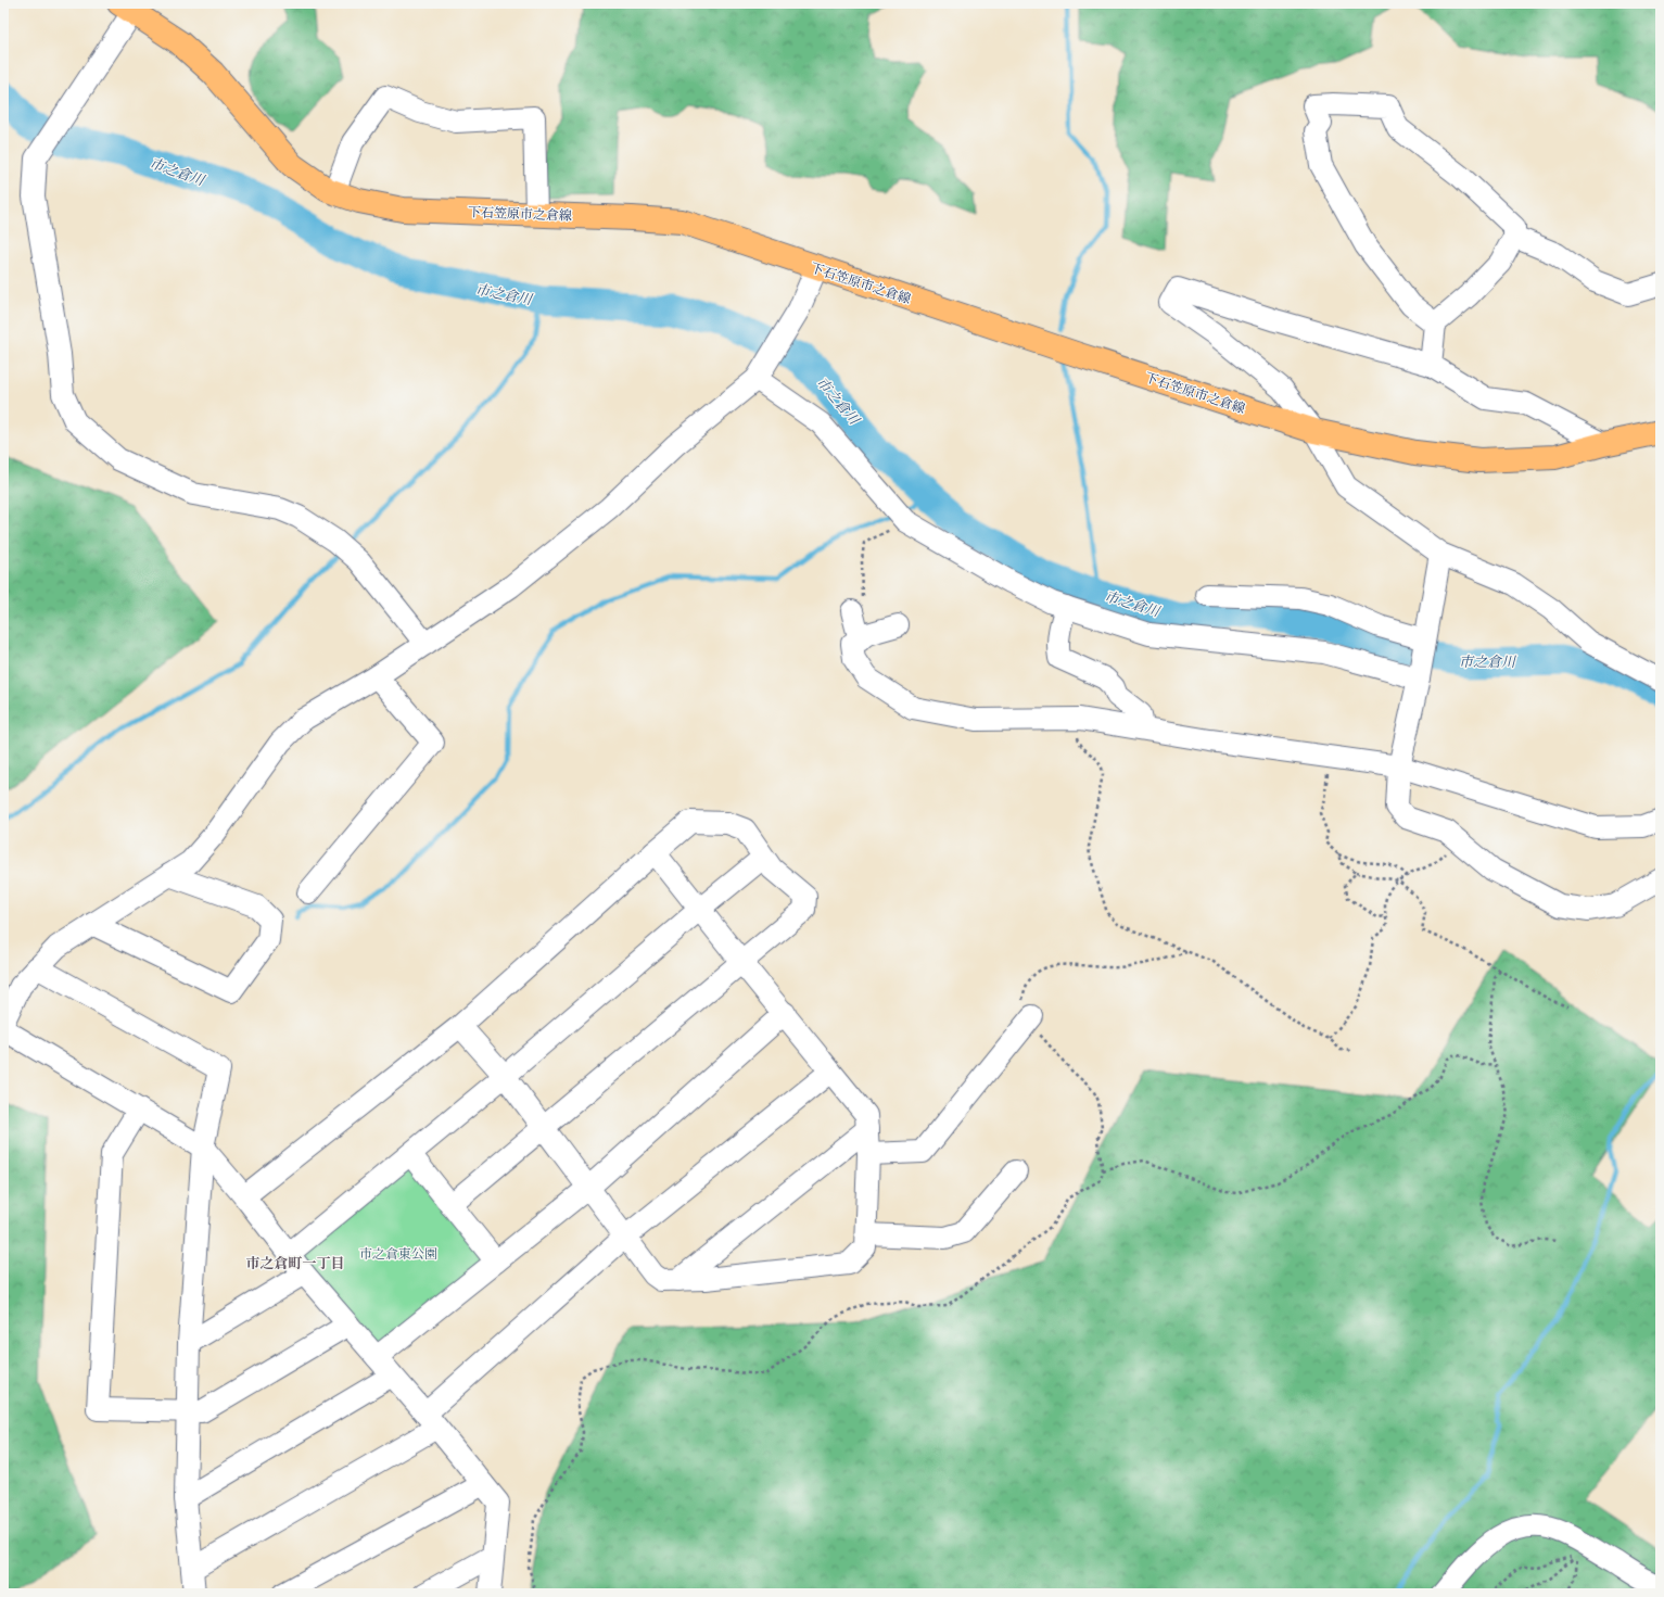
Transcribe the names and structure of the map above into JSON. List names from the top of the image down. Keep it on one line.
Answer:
{"streets":{"main road":["下石笠原市之倉線"]},"districts":["市之倉町一丁目"],"water":["市之倉川"],"parks":["市之倉東公園"]}
